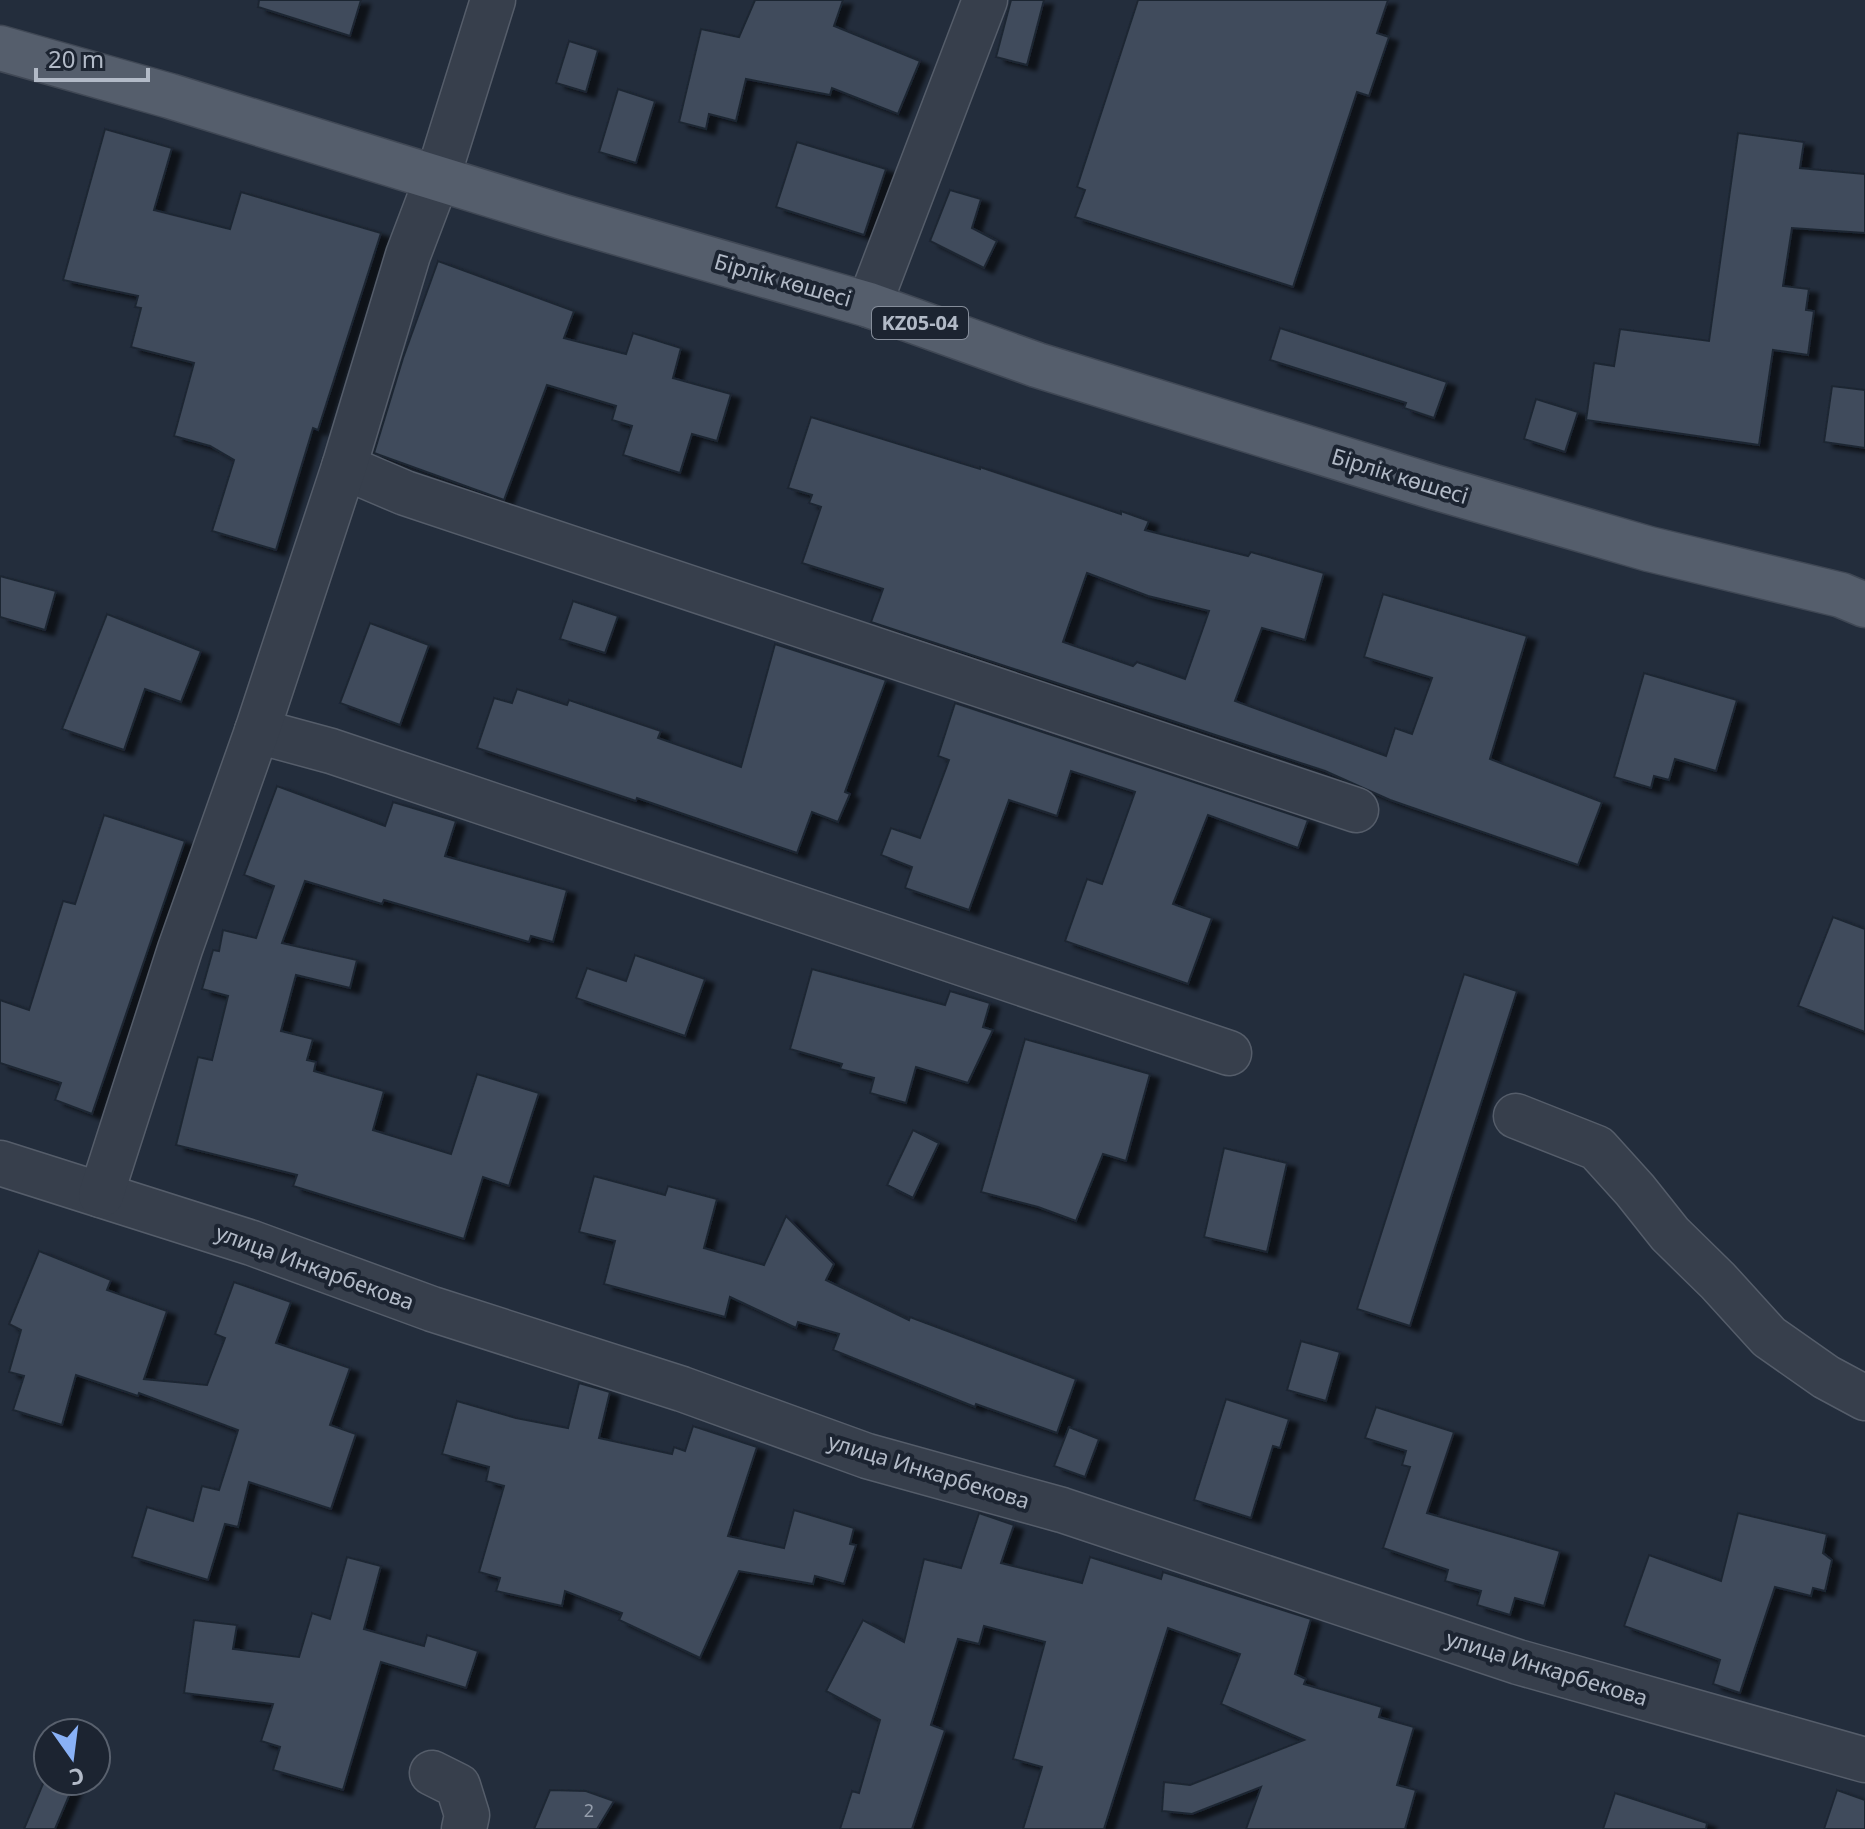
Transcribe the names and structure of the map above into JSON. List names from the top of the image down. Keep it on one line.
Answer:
{"streets":{"main road":["Бірлік көшесі","KZ05-04"],"street":["улица Инкарбекова"]},"house_numbers":["2"],"scale_bar":"20 m","north":"bottom"}
